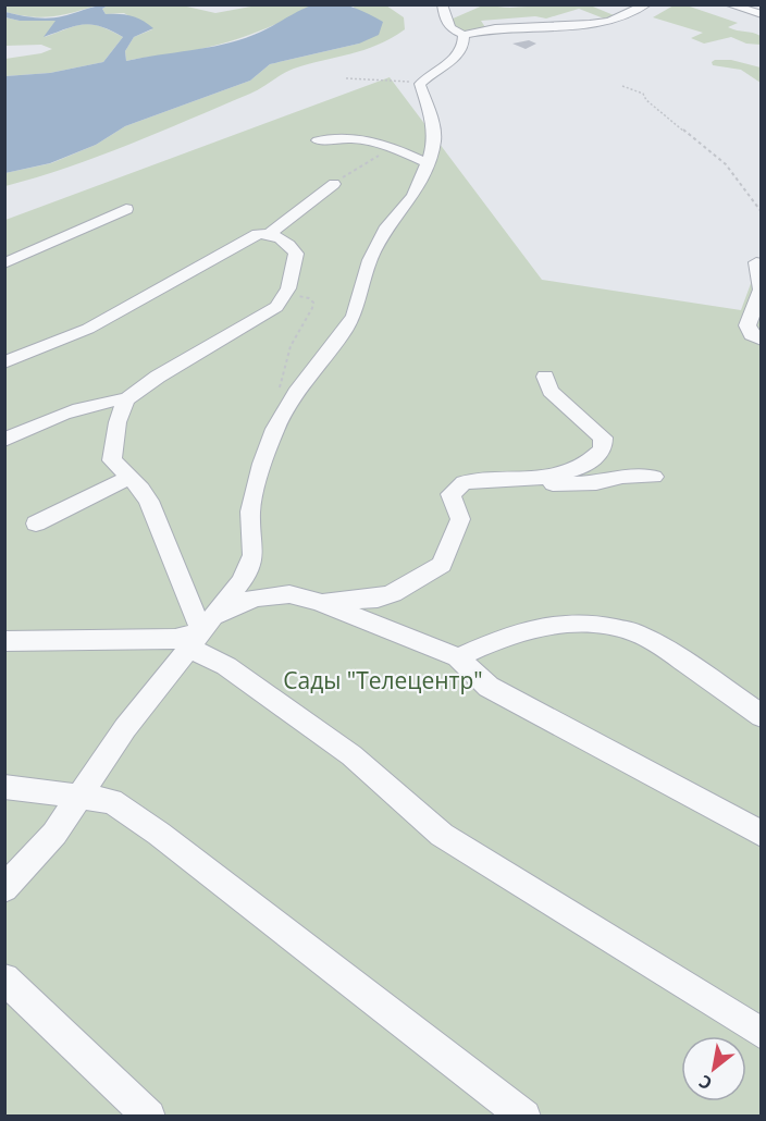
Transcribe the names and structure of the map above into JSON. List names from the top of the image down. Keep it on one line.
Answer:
{"parks":["Сады \"Телецентр\""],"north":"bottom left"}
